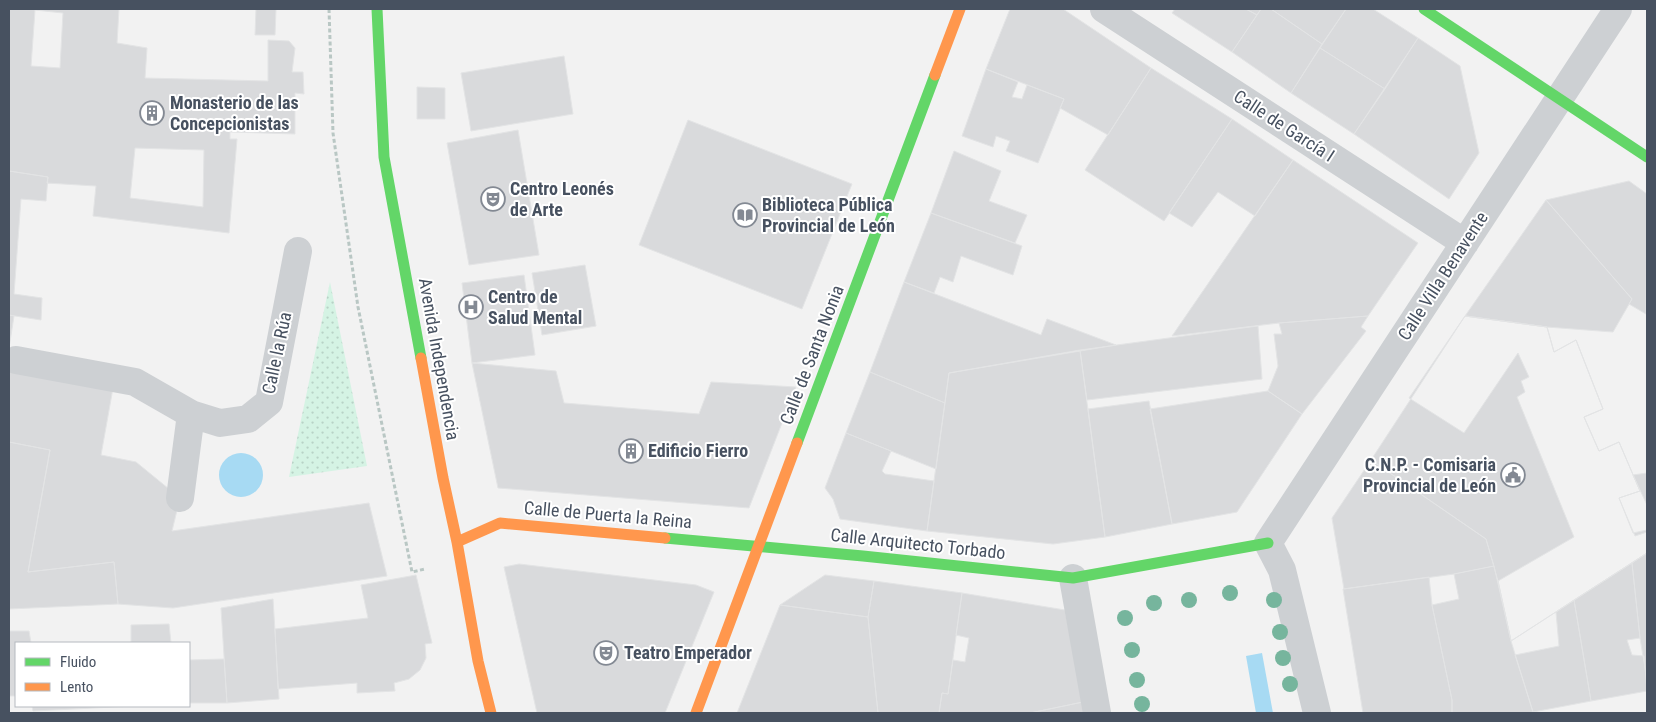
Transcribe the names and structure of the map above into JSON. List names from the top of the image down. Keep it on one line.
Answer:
{"streets":{"main road":["Calle de Santa Nonia","Avenida Independencia","Calle de Puerta la Reina","Calle Arquitecto Torbado"],"street":["Calle de García I","Calle Villa Benavente","Calle la Rúa"]},"crossings":[["Calle de García I","Calle Villa Benavente"],["Calle Villa Benavente","Calle Arquitecto Torbado"],["Calle de Santa Nonia","Calle de Puerta la Reina"],["Calle de Santa Nonia","Calle Arquitecto Torbado"],["Avenida Independencia","Calle de Puerta la Reina"],["Calle de Puerta la Reina","Calle Arquitecto Torbado"]],"places":{"building":["Monasterio de las Concepcionistas","Edificio Fierro"],"theatre":["Centro Leonés de Arte","Teatro Emperador"],"library":["Biblioteca Pública Provincial de León"],"hospital":["Centro de Salud Mental"],"public building":["C.N.P. - Comisaria Provincial de León"]},"legend":["Fluido","Lento"]}
